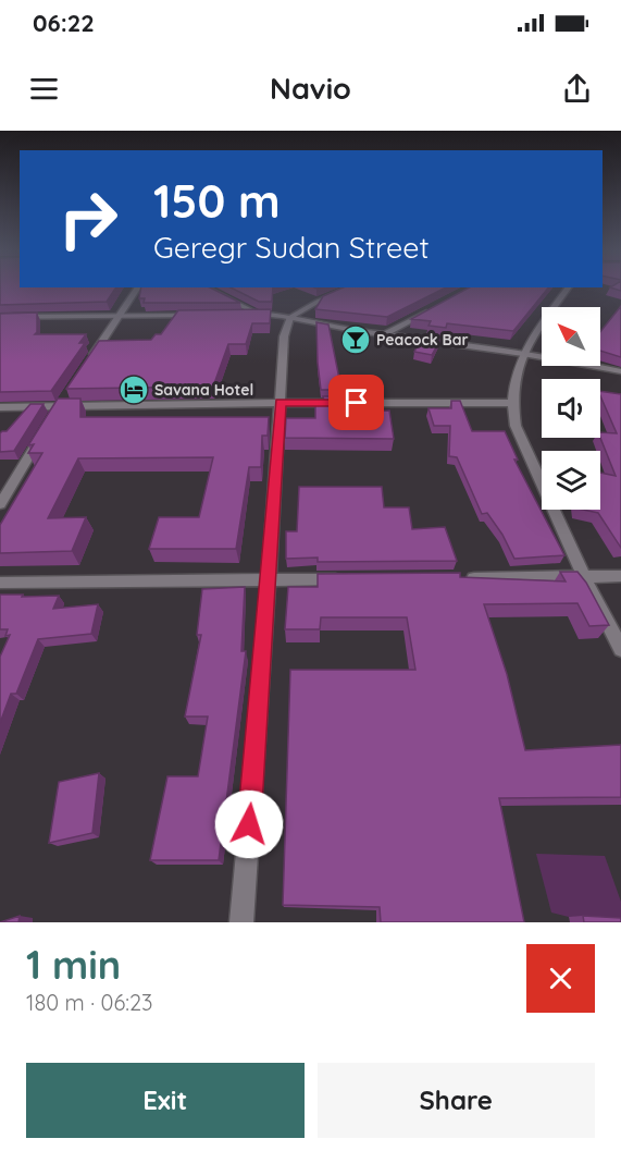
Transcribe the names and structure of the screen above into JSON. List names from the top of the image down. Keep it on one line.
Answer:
{"places":{"bar":["Peacock Bar"],"hotel":["Savana Hotel"]},"north":"top left","page":{"status":"06:22","header":"Navio","turn":["150 m","Geregr Sudan Street"],"heading":["1 min","180 m · 06:23"],"buttons":["Exit","Share"]}}
